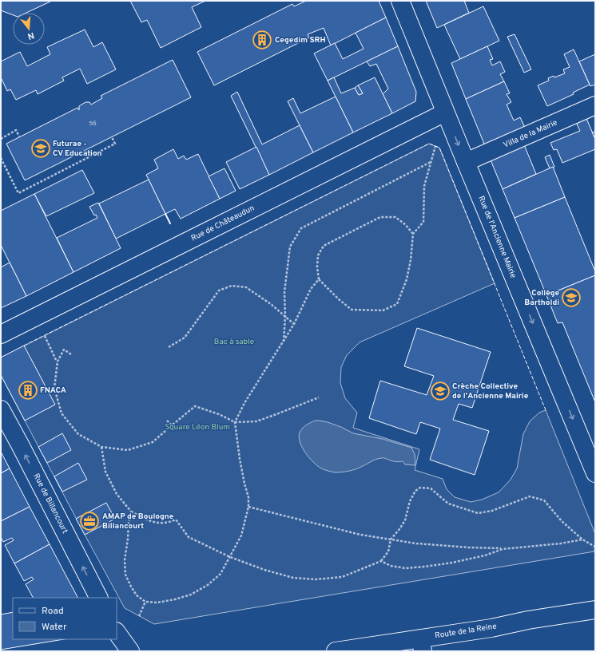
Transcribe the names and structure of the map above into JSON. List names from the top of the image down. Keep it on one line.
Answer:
{"streets":{"street":["Villa de la Mairie","Rue de Châteaudun","Rue de l'Ancienne Mairie","Rue de Billancourt","Route de la Reine"]},"crossings":[["Villa de la Mairie","Rue de l'Ancienne Mairie"],["Rue de Châteaudun","Rue de l'Ancienne Mairie"]],"one_way":["Rue de l'Ancienne Mairie","Rue de Billancourt"],"parks":["Bac à sable","Square Léon Blum"],"places":{"building":["Cegedim SRH","FNACA"],"school or university":["Futurae - CV Education","Collège Bartholdi","Crèche Collective de l'Ancienne Mairie"],"office":["AMAP de Boulogne Billancourt"]},"house_numbers":["56"],"legend":["Road","Water"],"north":"bottom"}
